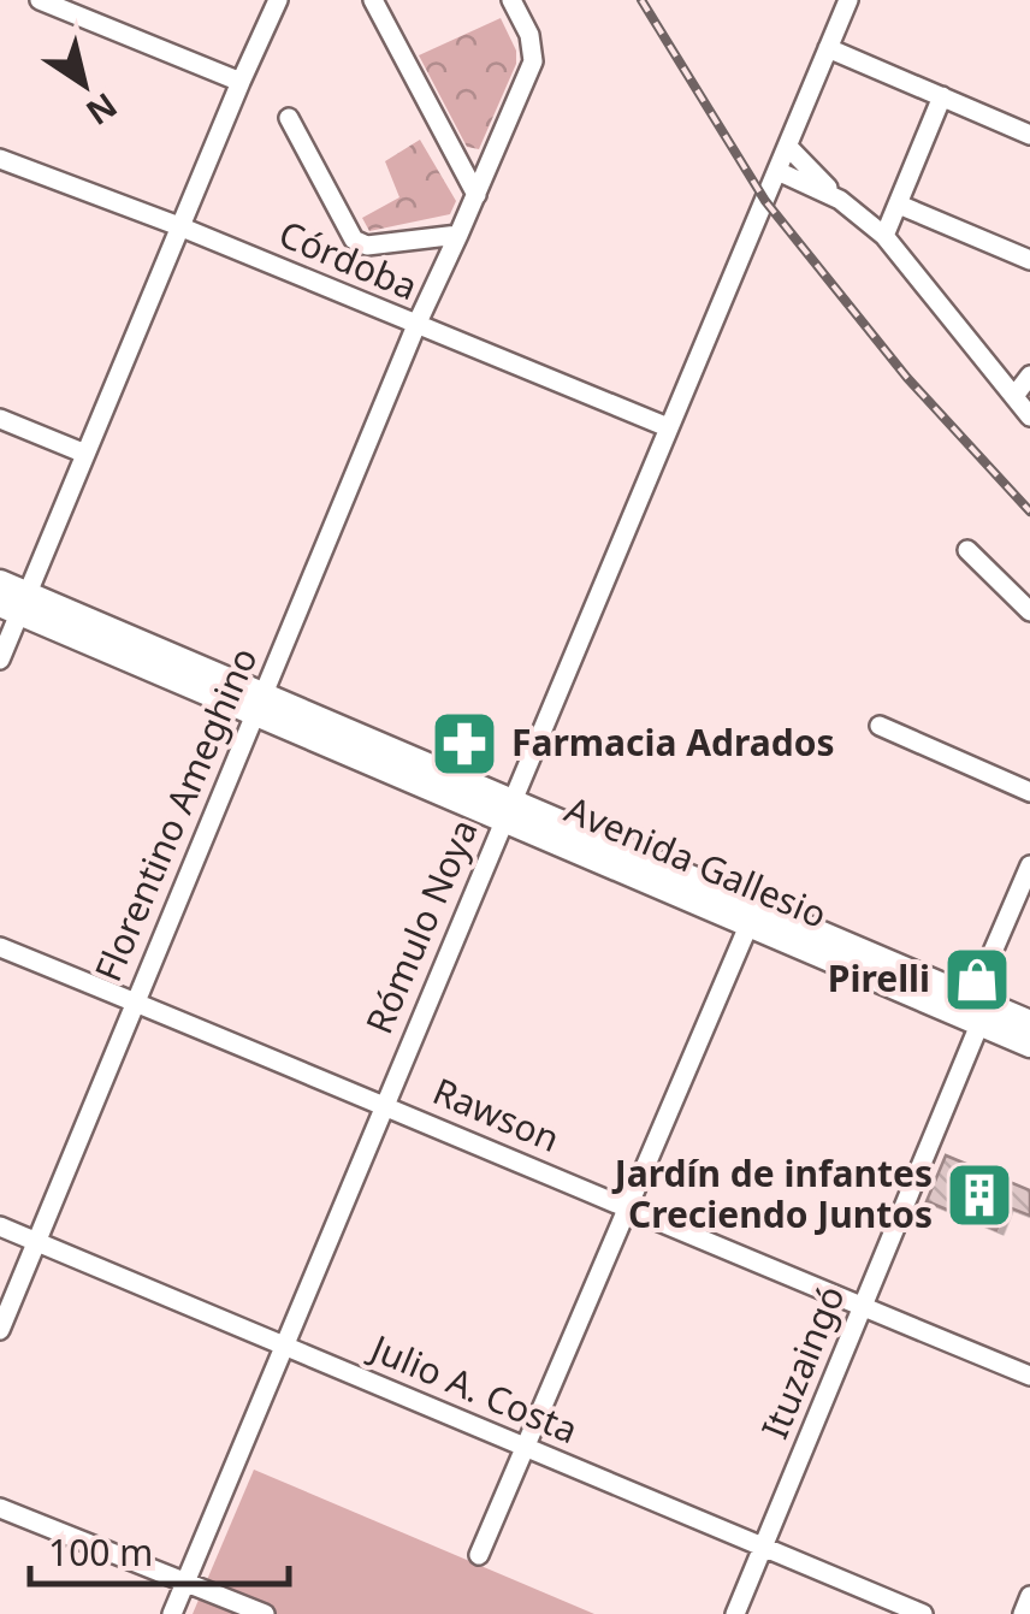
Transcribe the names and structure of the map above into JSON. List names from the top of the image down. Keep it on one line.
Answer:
{"streets":{"main road":["Avenida Gallesio"],"street":["Córdoba","Florentino Ameghino","Rómulo Noya","Rawson","Ituzaingó","Julio A. Costa"]},"crossings":[["Córdoba","Florentino Ameghino"],["Córdoba","Rómulo Noya"],["Florentino Ameghino","Avenida Gallesio"],["Florentino Ameghino","Rawson"],["Florentino Ameghino","Julio A. Costa"],["Avenida Gallesio","Rómulo Noya"],["Avenida Gallesio","Ituzaingó"],["Rómulo Noya","Rawson"],["Rómulo Noya","Julio A. Costa"],["Rawson","Ituzaingó"],["Ituzaingó","Julio A. Costa"]],"places":{"pharmacy":["Farmacia Adrados"],"shop":["Pirelli"],"building":["Jardín de infantes Creciendo Juntos"]},"scale_bar":"100 m","north":"bottom right"}
